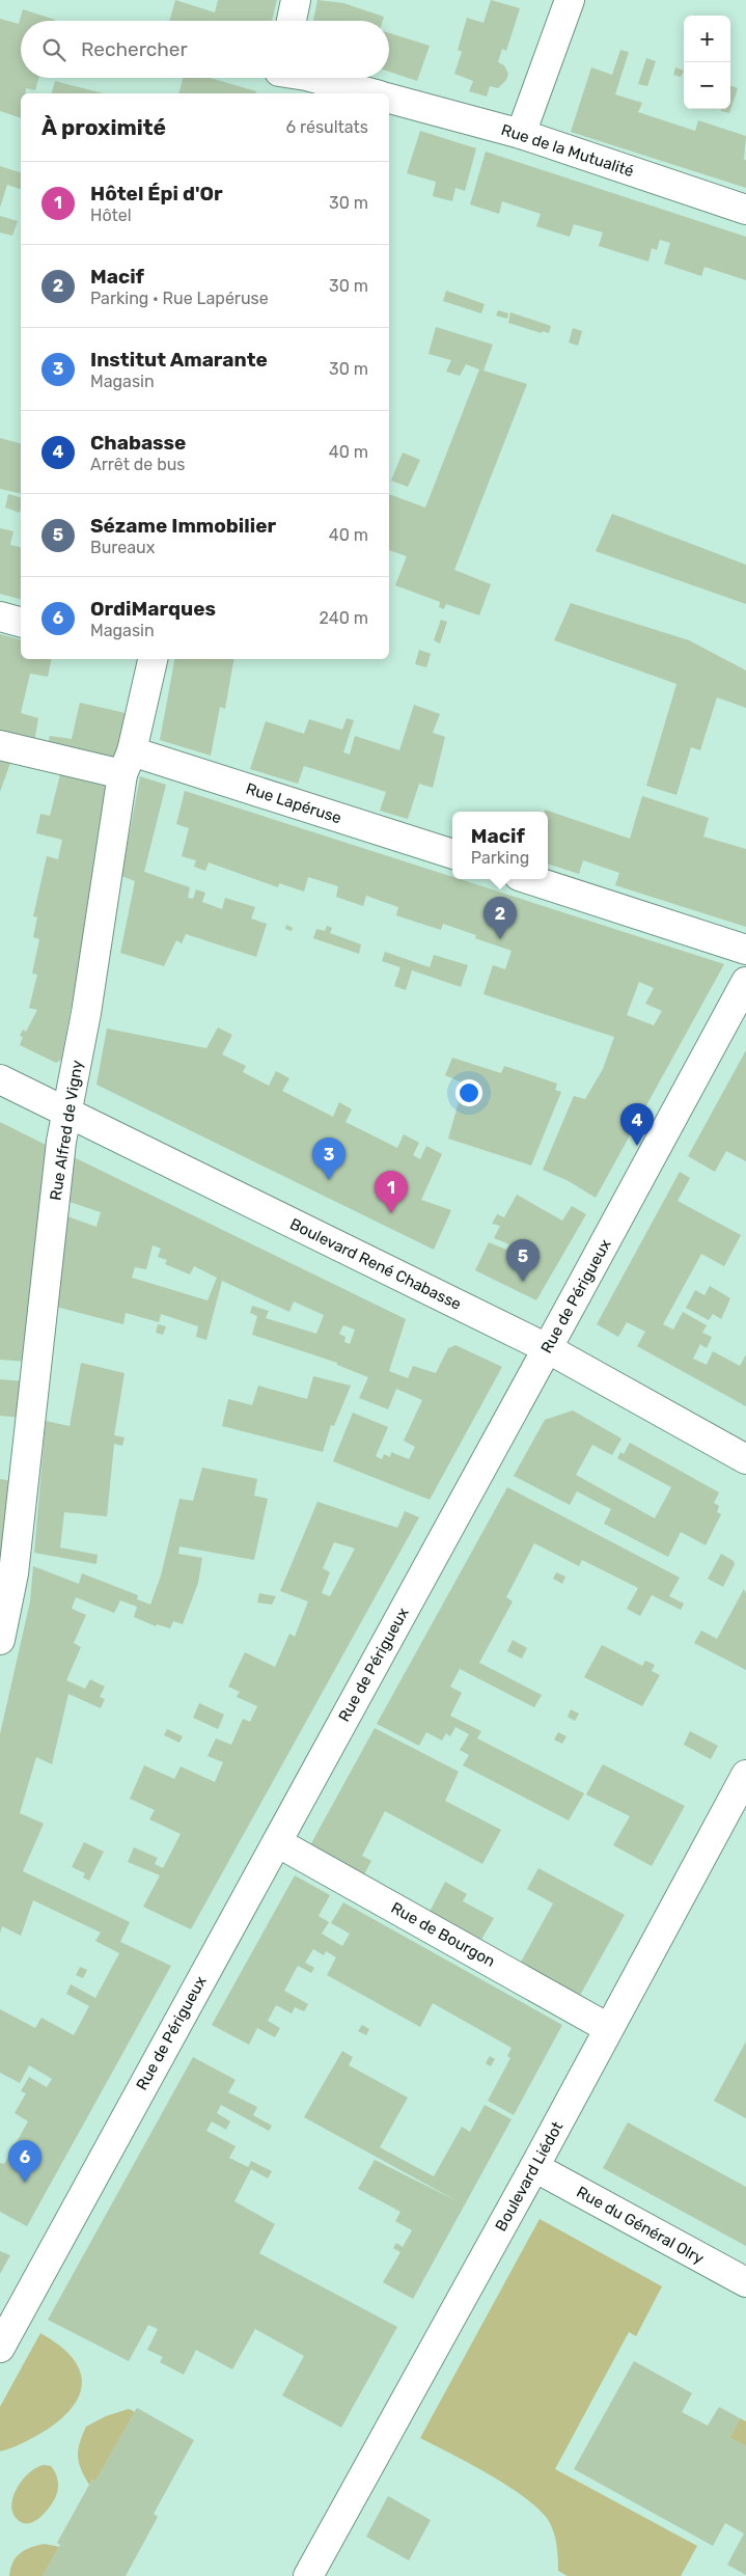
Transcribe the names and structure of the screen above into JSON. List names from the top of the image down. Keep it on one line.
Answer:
{"streets":{"main road":["Rue de la Mutualité","Rue Lapéruse","Rue Alfred de Vigny","Boulevard René Chabasse","Rue de Périgueux","Rue de Bourgon","Boulevard Liédot","Rue du Général Olry"]},"crossings":[["Rue Lapéruse","Rue Alfred de Vigny"],["Rue Alfred de Vigny","Boulevard René Chabasse"],["Boulevard René Chabasse","Rue de Périgueux"],["Rue de Périgueux","Rue de Bourgon"],["Rue de Bourgon","Boulevard Liédot"],["Boulevard Liédot","Rue du Général Olry"]],"page":{"map_buttons":["+","−"],"search":"Rechercher","heading":["À proximité","6 résultats"],"list":[{"mark":"1","name":"Hôtel Épi d'Or","note":"Hôtel","value":"30 m"},{"mark":"2","name":"Macif","note":"Parking · Rue Lapéruse","value":"30 m"},{"mark":"3","name":"Institut Amarante","note":"Magasin","value":"30 m"},{"mark":"4","name":"Chabasse","note":"Arrêt de bus","value":"40 m"},{"mark":"5","name":"Sézame Immobilier","note":"Bureaux","value":"40 m"},{"mark":"6","name":"OrdiMarques","note":"Magasin","value":"240 m"}],"popup":["Macif","Parking"],"pins":["2","4","3","1","5","6"]}}
